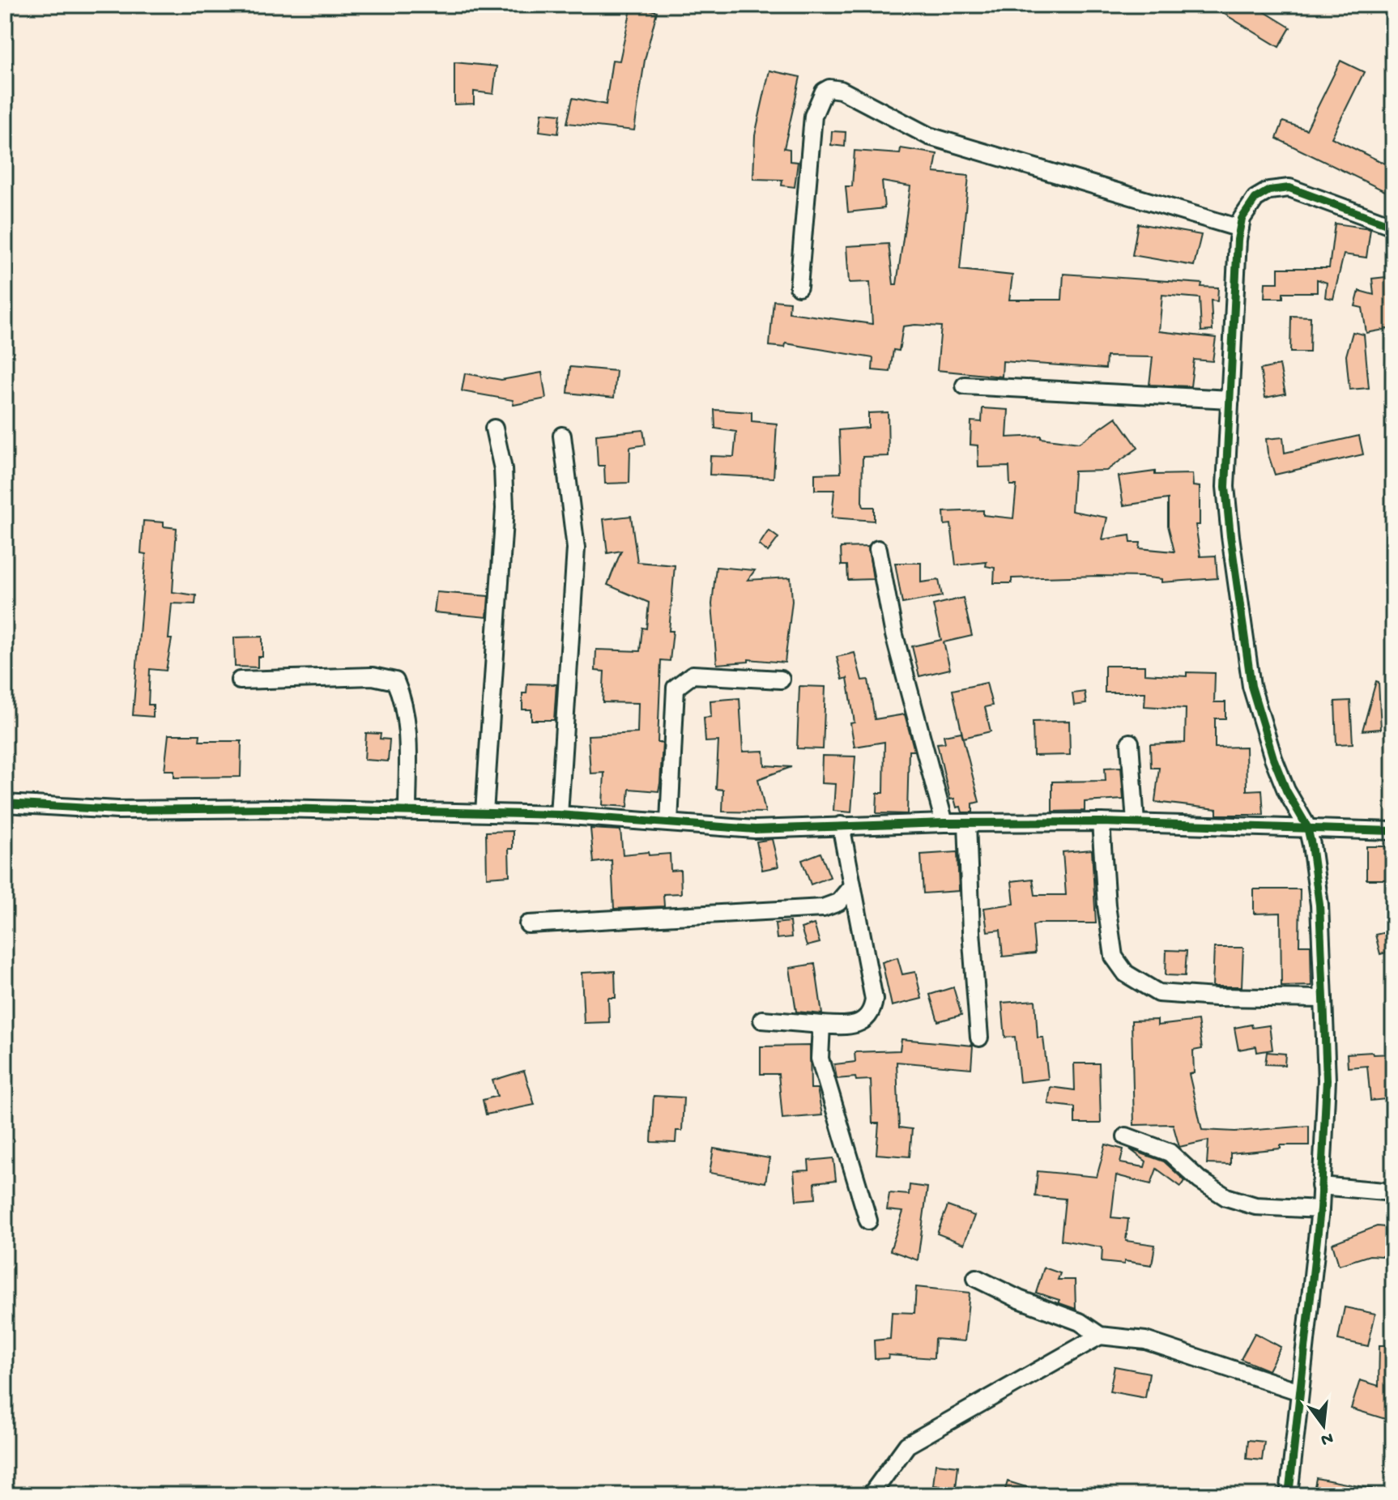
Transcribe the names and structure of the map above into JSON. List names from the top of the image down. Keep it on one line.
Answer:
{"north":"bottom"}
